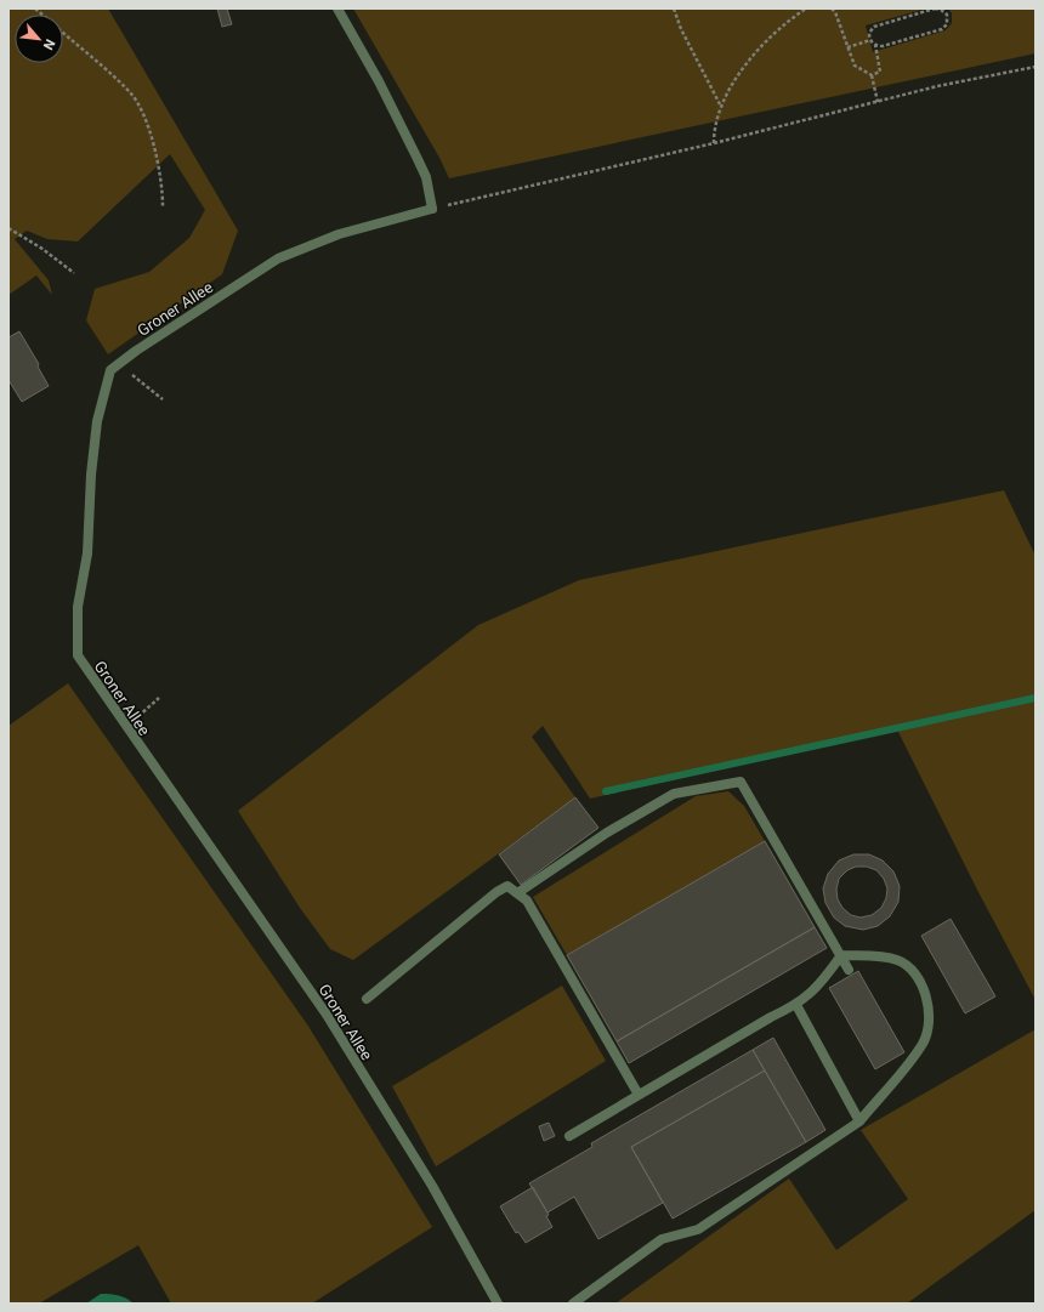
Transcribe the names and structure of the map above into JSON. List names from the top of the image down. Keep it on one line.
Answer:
{"streets":{"street":["Groner Allee"]},"north":"bottom right"}
